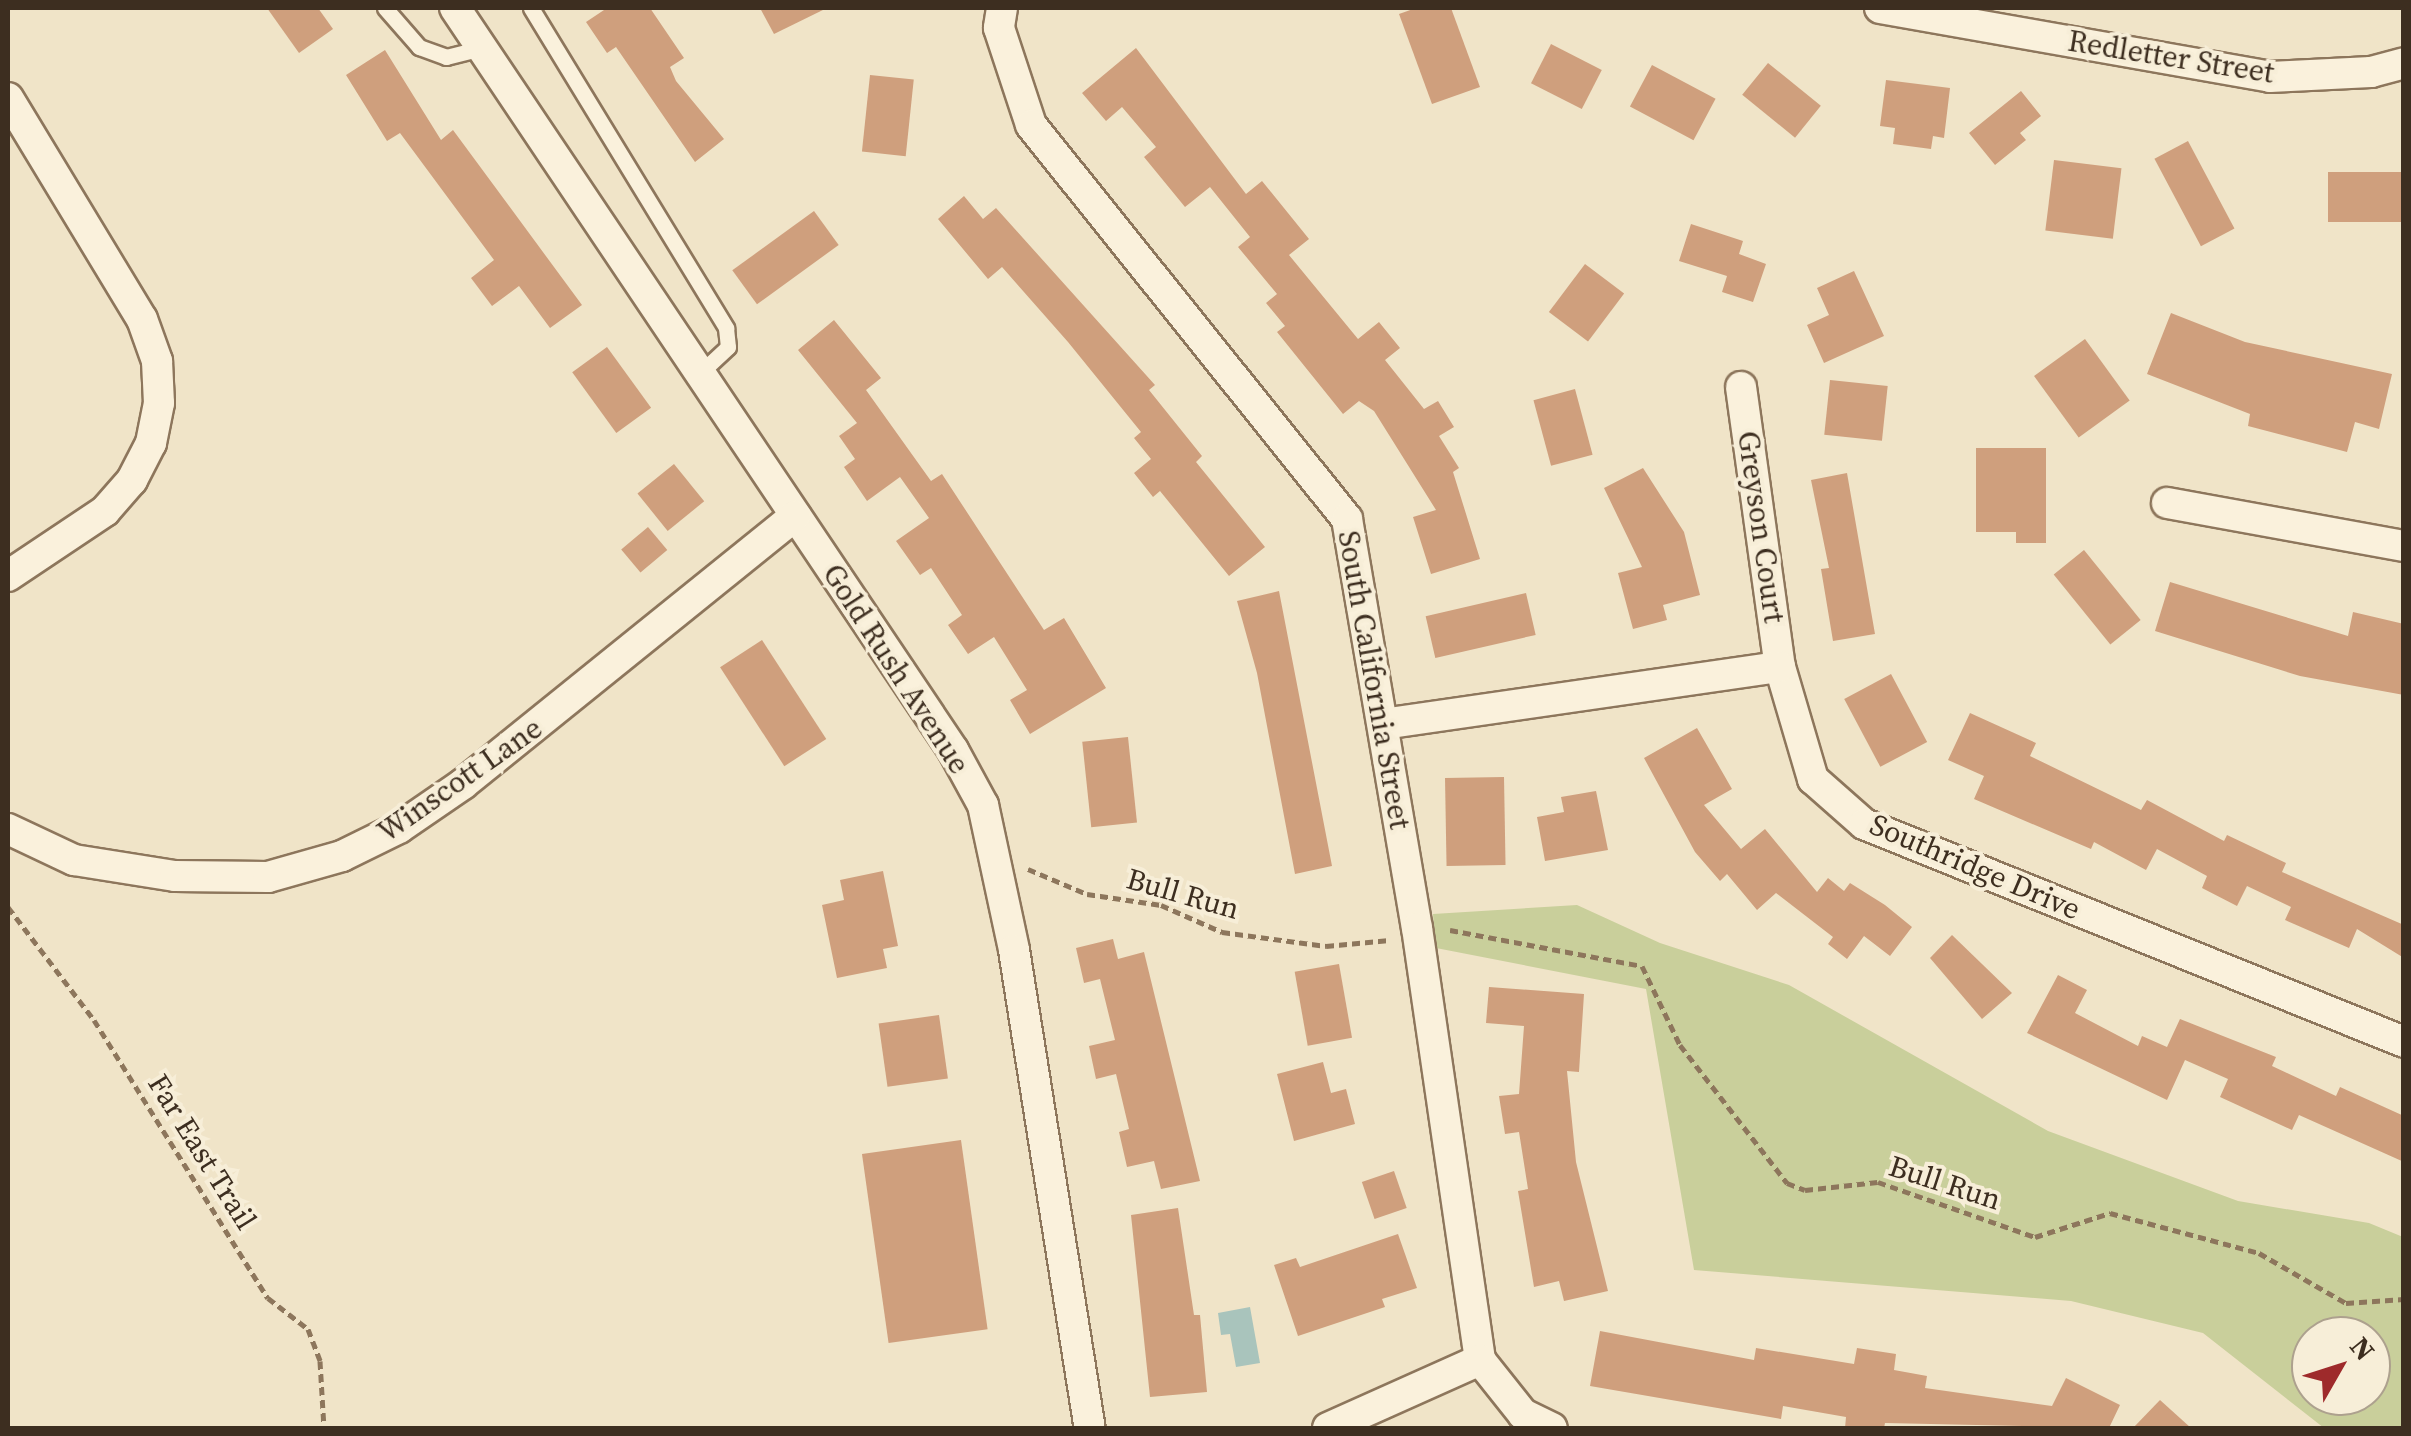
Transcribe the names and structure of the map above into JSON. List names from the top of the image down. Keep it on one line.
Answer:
{"streets":{"street":["Redletter Street","Greyson Court","Gold Rush Avenue","South California Street","Winscott Lane","Southridge Drive"],"path":["Bull Run","Far East Trail"]},"crossings":[["Greyson Court","Southridge Drive"],["Gold Rush Avenue","Winscott Lane"]],"north":"top right"}
